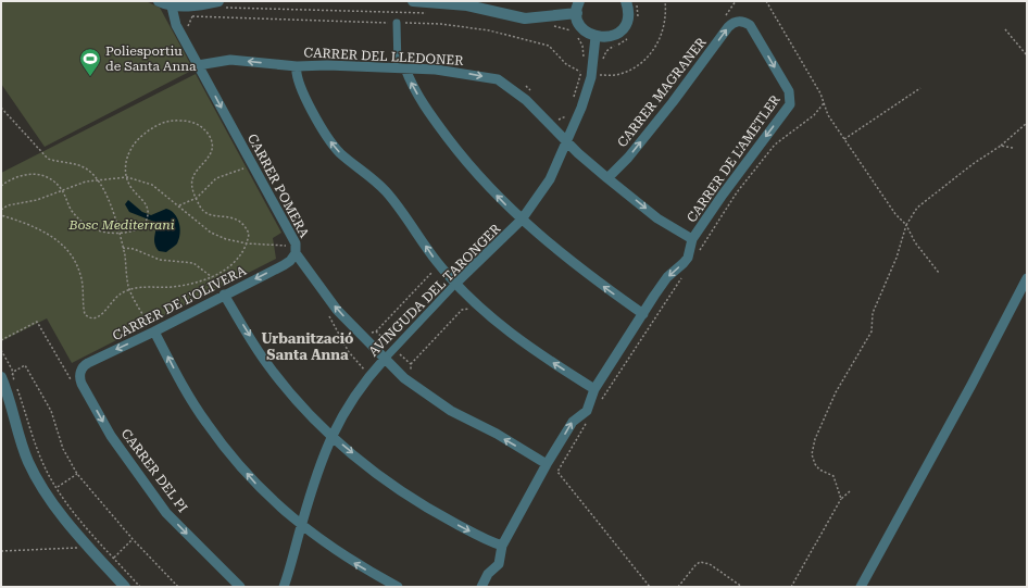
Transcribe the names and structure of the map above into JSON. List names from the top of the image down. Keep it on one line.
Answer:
{"streets":{"street":["CARRER DEL LLEDONER","CARRER MAGRANER","CARRER DE L'AMETLER","CARRER POMERA","AVINGUDA DEL TARONGER","CARRER DE L'OLIVERA","CARRER DEL PI"]},"crossings":[["CARRER DEL LLEDONER","CARRER MAGRANER"],["CARRER DEL LLEDONER","CARRER DE L'AMETLER"],["CARRER DEL LLEDONER","CARRER POMERA"],["CARRER DEL LLEDONER","AVINGUDA DEL TARONGER"],["CARRER MAGRANER","CARRER DE L'AMETLER"],["CARRER DE L'AMETLER","CARRER POMERA"],["CARRER POMERA","AVINGUDA DEL TARONGER"],["CARRER POMERA","CARRER DE L'OLIVERA"],["CARRER DE L'OLIVERA","CARRER DEL PI"]],"one_way":["CARRER DE L'OLIVERA"],"districts":["Urbanització Santa Anna"],"parks":["Bosc Mediterrani"],"places":{"sports":["Poliesportiu de Santa Anna"]}}
